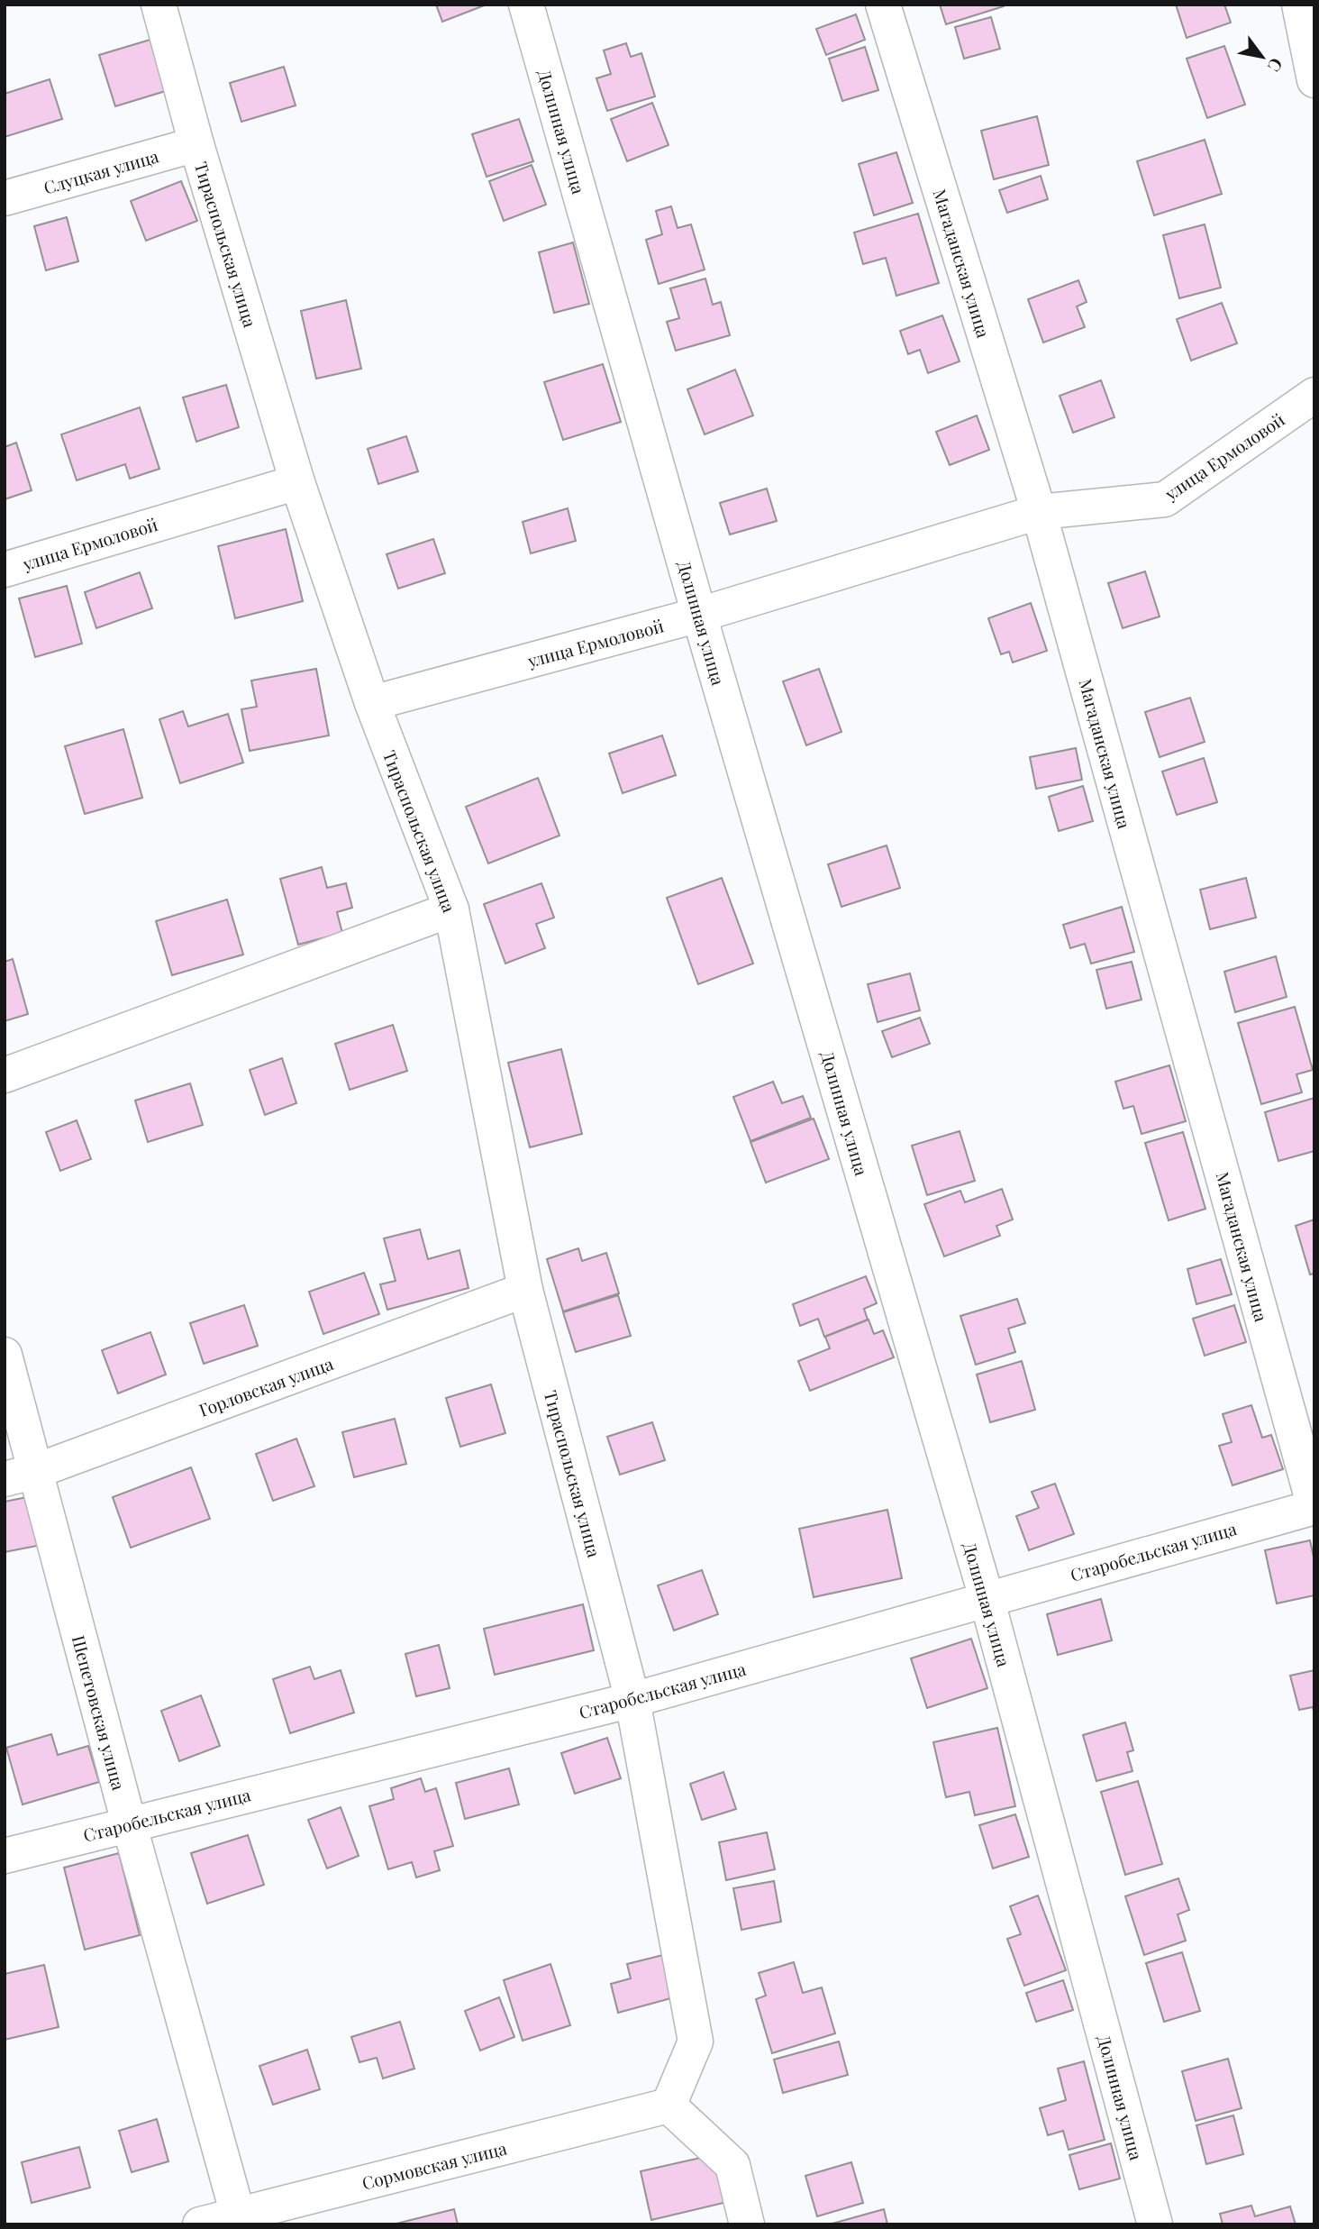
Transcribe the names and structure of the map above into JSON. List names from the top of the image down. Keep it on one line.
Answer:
{"streets":{"street":["Долинная улица","Слуцкая улица","Тираспольская улица","Магаданская улица","улица Ермоловой","Горловская улица","Старобельская улица","Шепетовская улица","Сормовская улица"]},"crossings":[["Долинная улица","улица Ермоловой"],["Долинная улица","Старобельская улица"],["Слуцкая улица","Тираспольская улица"],["Тираспольская улица","улица Ермоловой"],["Тираспольская улица","Горловская улица"],["Тираспольская улица","Старобельская улица"],["Тираспольская улица","Сормовская улица"],["Магаданская улица","улица Ермоловой"],["Магаданская улица","Старобельская улица"],["Горловская улица","Шепетовская улица"],["Старобельская улица","Шепетовская улица"],["Шепетовская улица","Сормовская улица"]],"north":"bottom right"}
